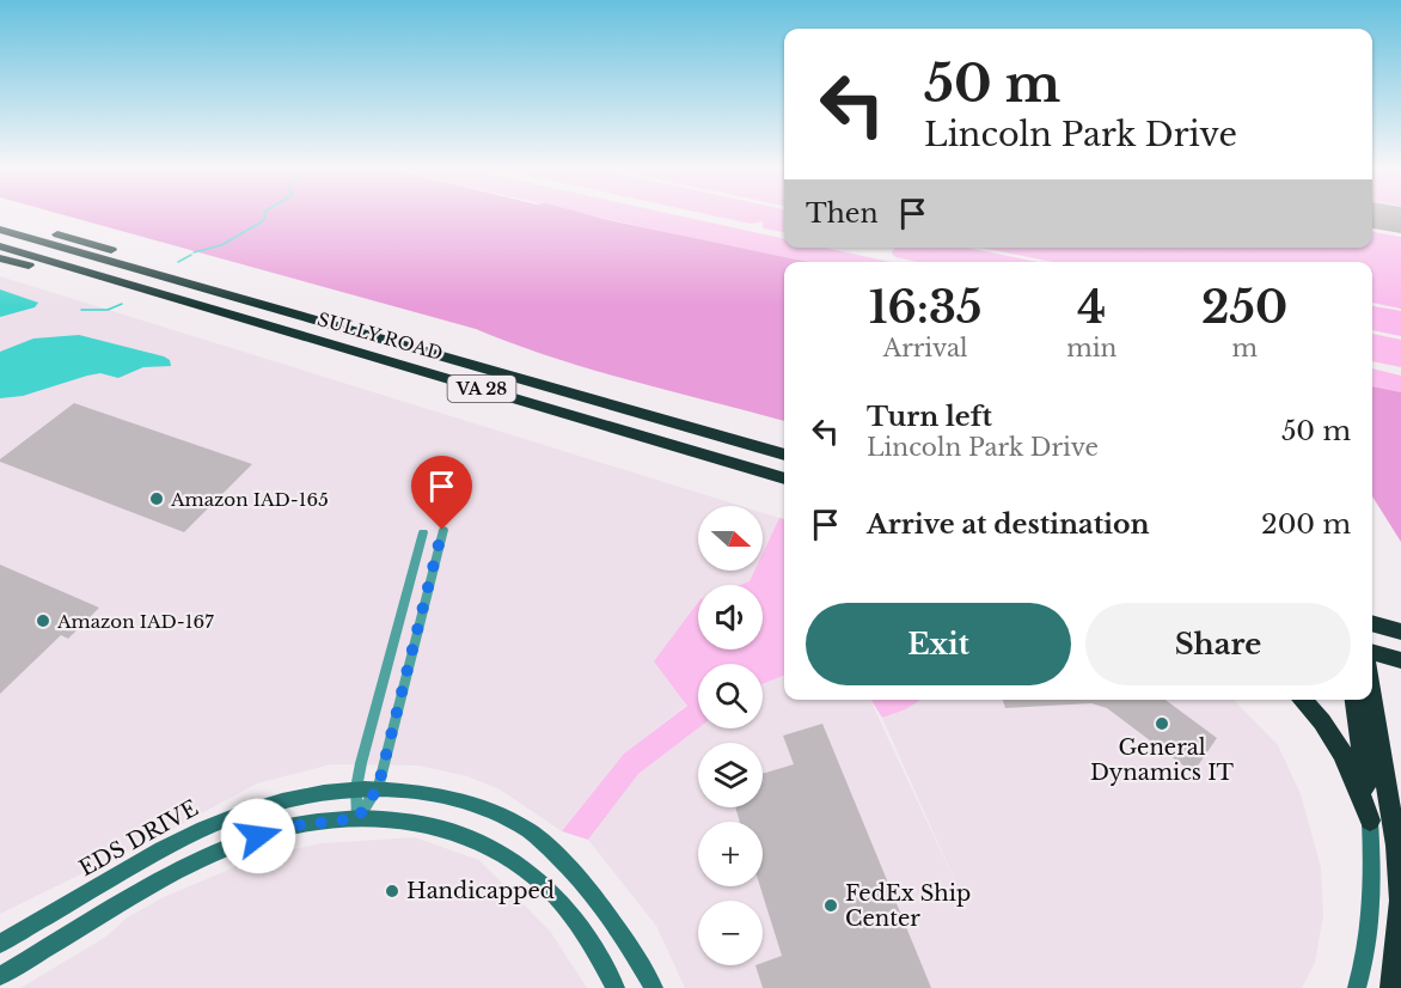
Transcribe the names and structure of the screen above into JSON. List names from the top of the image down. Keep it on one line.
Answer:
{"streets":{"highway":["SULLY ROAD","VA 28"],"street":["EDS DRIVE"]},"places":["Amazon IAD-165","Amazon IAD-167","General Dynamics IT","Handicapped","FedEx Ship Center"],"north":"right","page":{"turn":["50 m","Lincoln Park Drive"],"then":"Then","eta":["16:35","Arrival","4","min","250","m"],"list":[{"name":"Turn left","note":"Lincoln Park Drive","value":"50 m"},{"name":"Arrive at destination","value":"200 m"}],"map_buttons":["+","−"],"buttons":["Exit","Share"]}}
